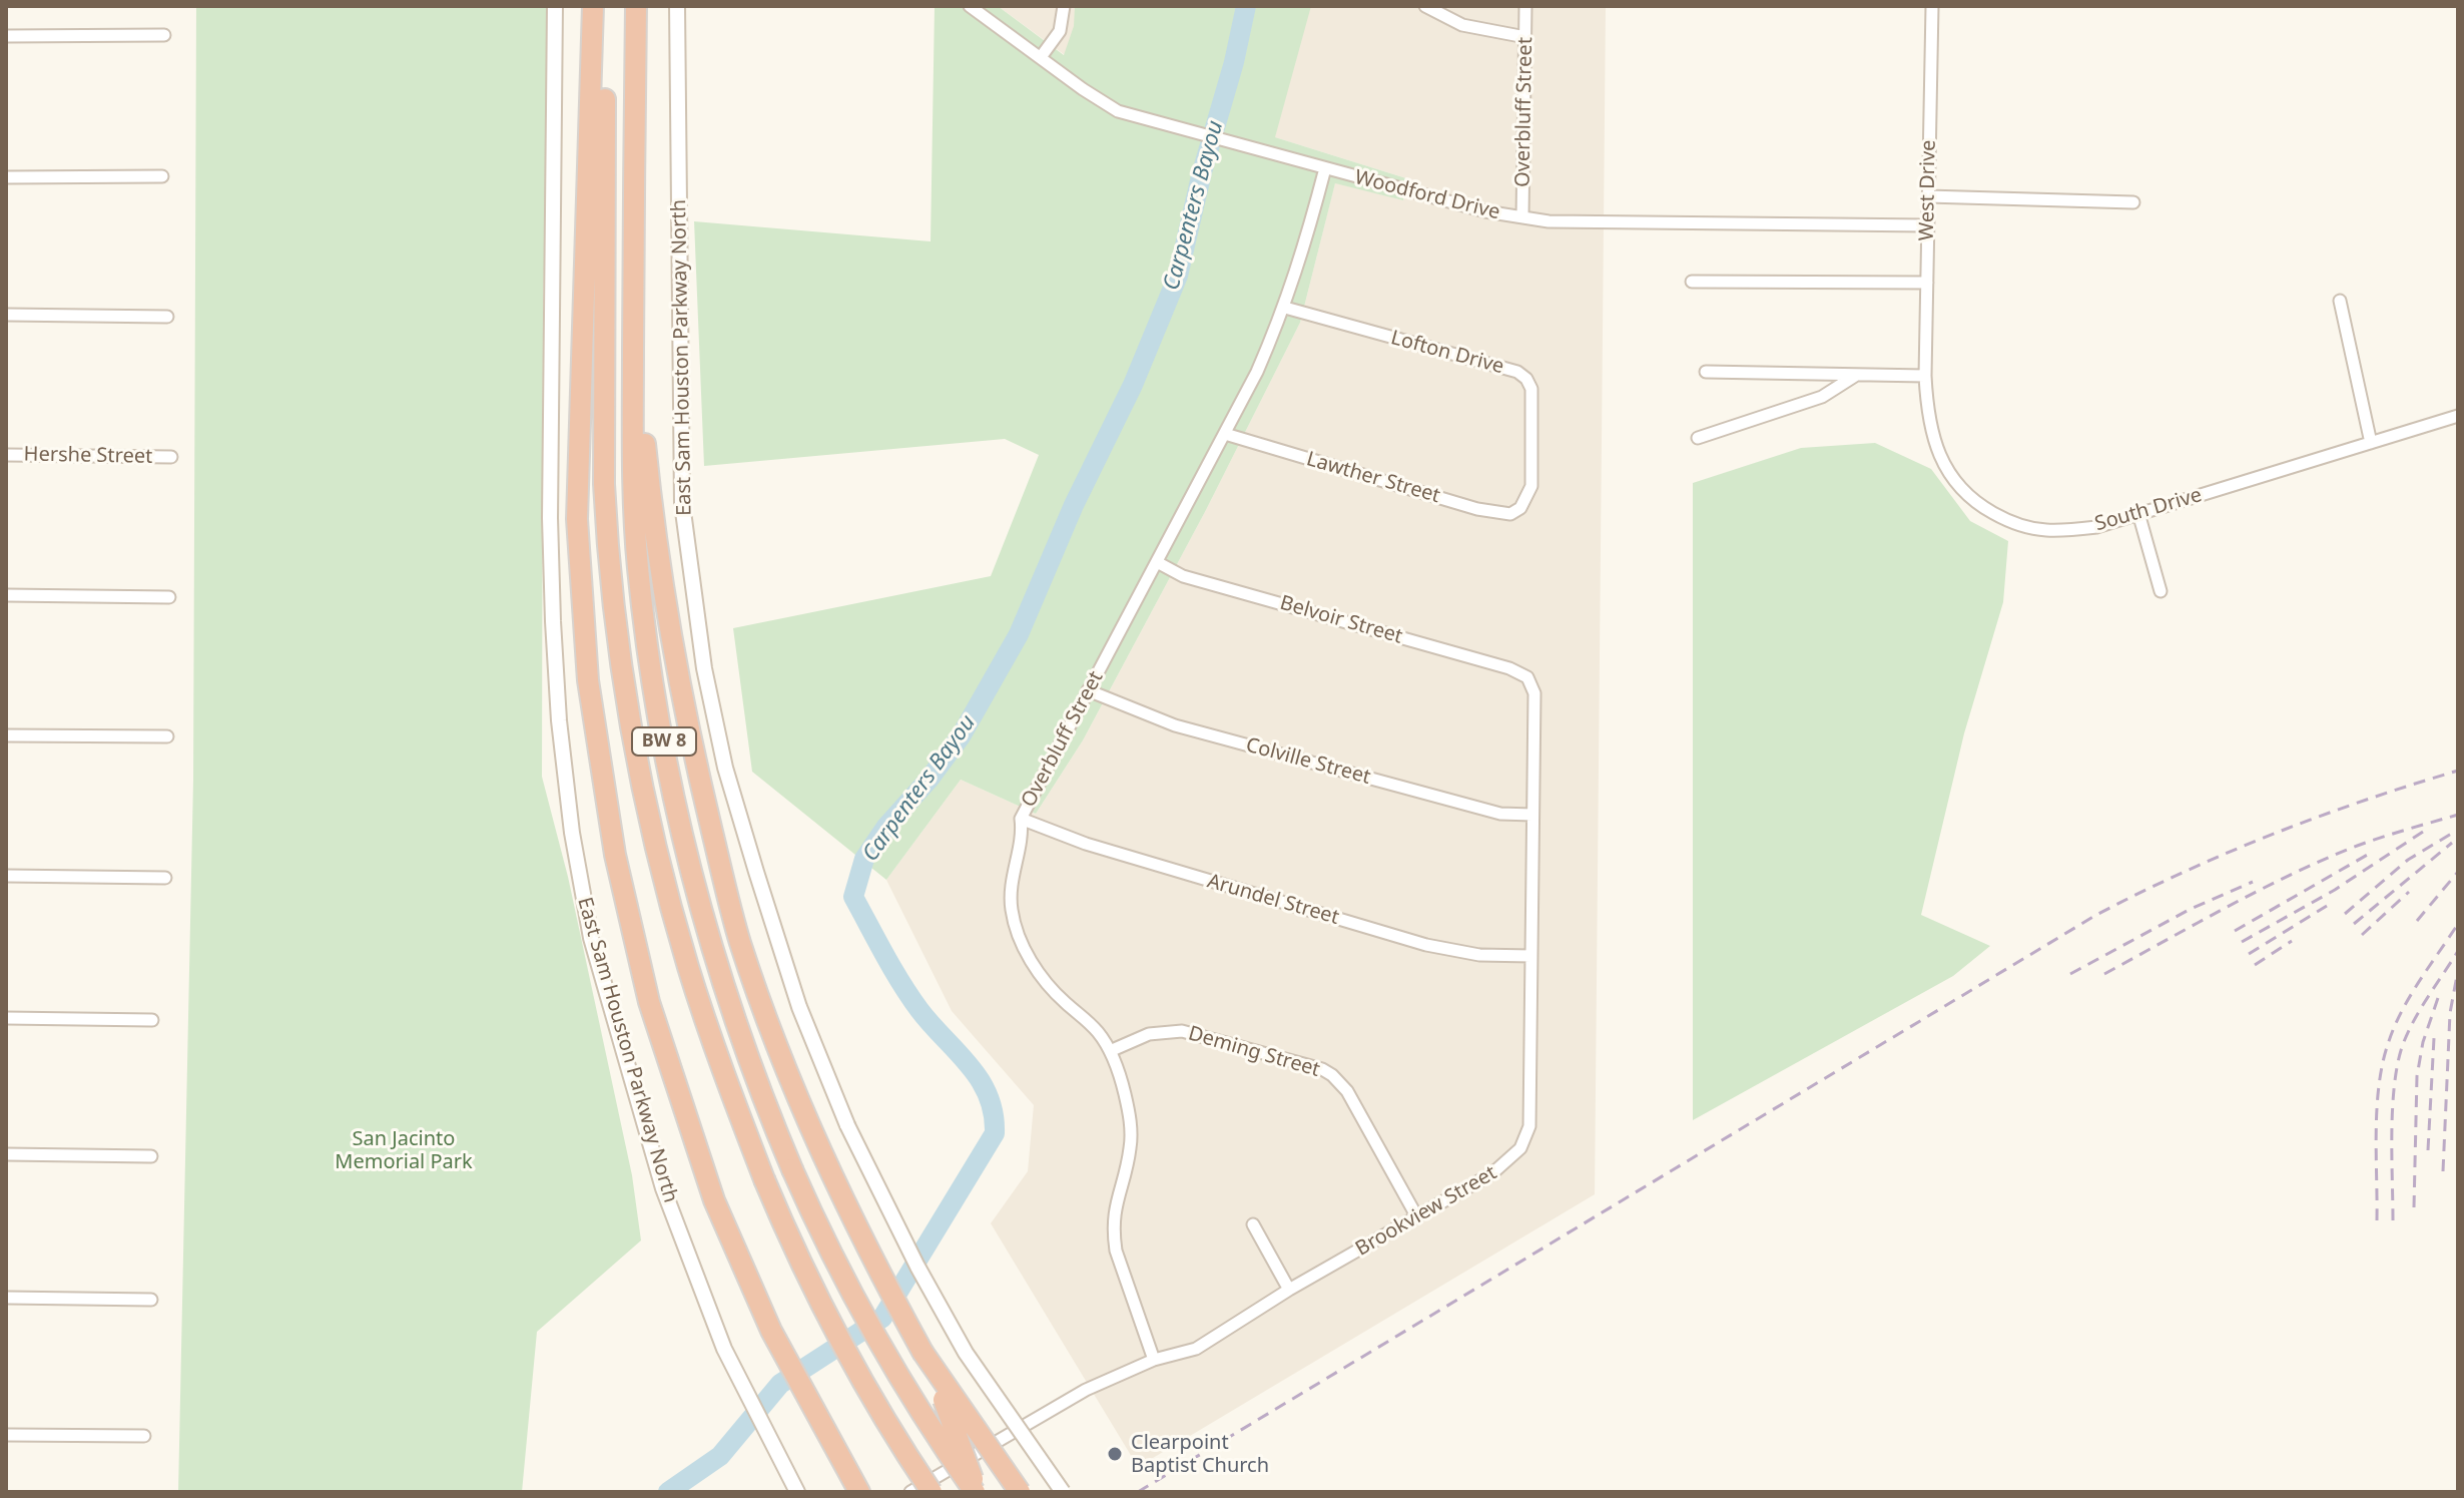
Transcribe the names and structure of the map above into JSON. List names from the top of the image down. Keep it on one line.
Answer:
{"streets":{"highway":["BW 8"],"main road":["East Sam Houston Parkway North"],"street":["Overbluff Street","West Drive","Woodford Drive","Lofton Drive","Hershe Street","Lawther Street","South Drive","Belvoir Street","Colville Street","Arundel Street","Deming Street","Brookview Street"]},"crossings":[["Overbluff Street","Woodford Drive"],["Overbluff Street","Lofton Drive"],["Overbluff Street","Lawther Street"],["Overbluff Street","Belvoir Street"],["Overbluff Street","Colville Street"],["Overbluff Street","Arundel Street"],["Overbluff Street","Deming Street"],["Overbluff Street","Brookview Street"],["West Drive","Woodford Drive"],["West Drive","South Drive"],["Lofton Drive","Lawther Street"],["Belvoir Street","Brookview Street"],["Colville Street","Brookview Street"],["Arundel Street","Brookview Street"],["Deming Street","Brookview Street"]],"water":["Carpenters Bayou"],"parks":["San Jacinto Memorial Park"],"places":["Clearpoint Baptist Church"]}
